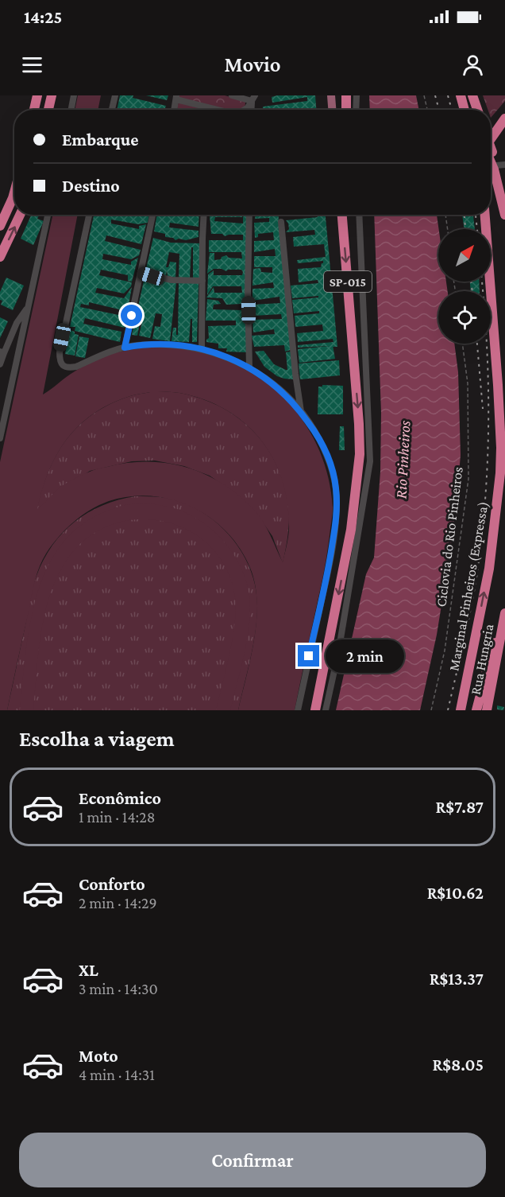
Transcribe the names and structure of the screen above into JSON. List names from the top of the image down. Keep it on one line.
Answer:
{"streets":{"highway":["SP-015","Marginal Pinheiros (Expressa)","Rua Hungria"],"path":["Ciclovia do Rio Pinheiros"]},"one_way":["Marginal Pinheiros (Expressa)"],"water":["Rio Pinheiros"],"north":"top right","page":{"status":"14:25","header":"Movio","banner":["Embarque","Destino"],"bubble":"2 min","heading":"Escolha a viagem","list":[{"name":"Econômico","note":"1 min · 14:28","value":"R$7.87"},{"name":"Conforto","note":"2 min · 14:29","value":"R$10.62"},{"name":"XL","note":"3 min · 14:30","value":"R$13.37"},{"name":"Moto","note":"4 min · 14:31","value":"R$8.05"}],"buttons":"Confirmar"}}
